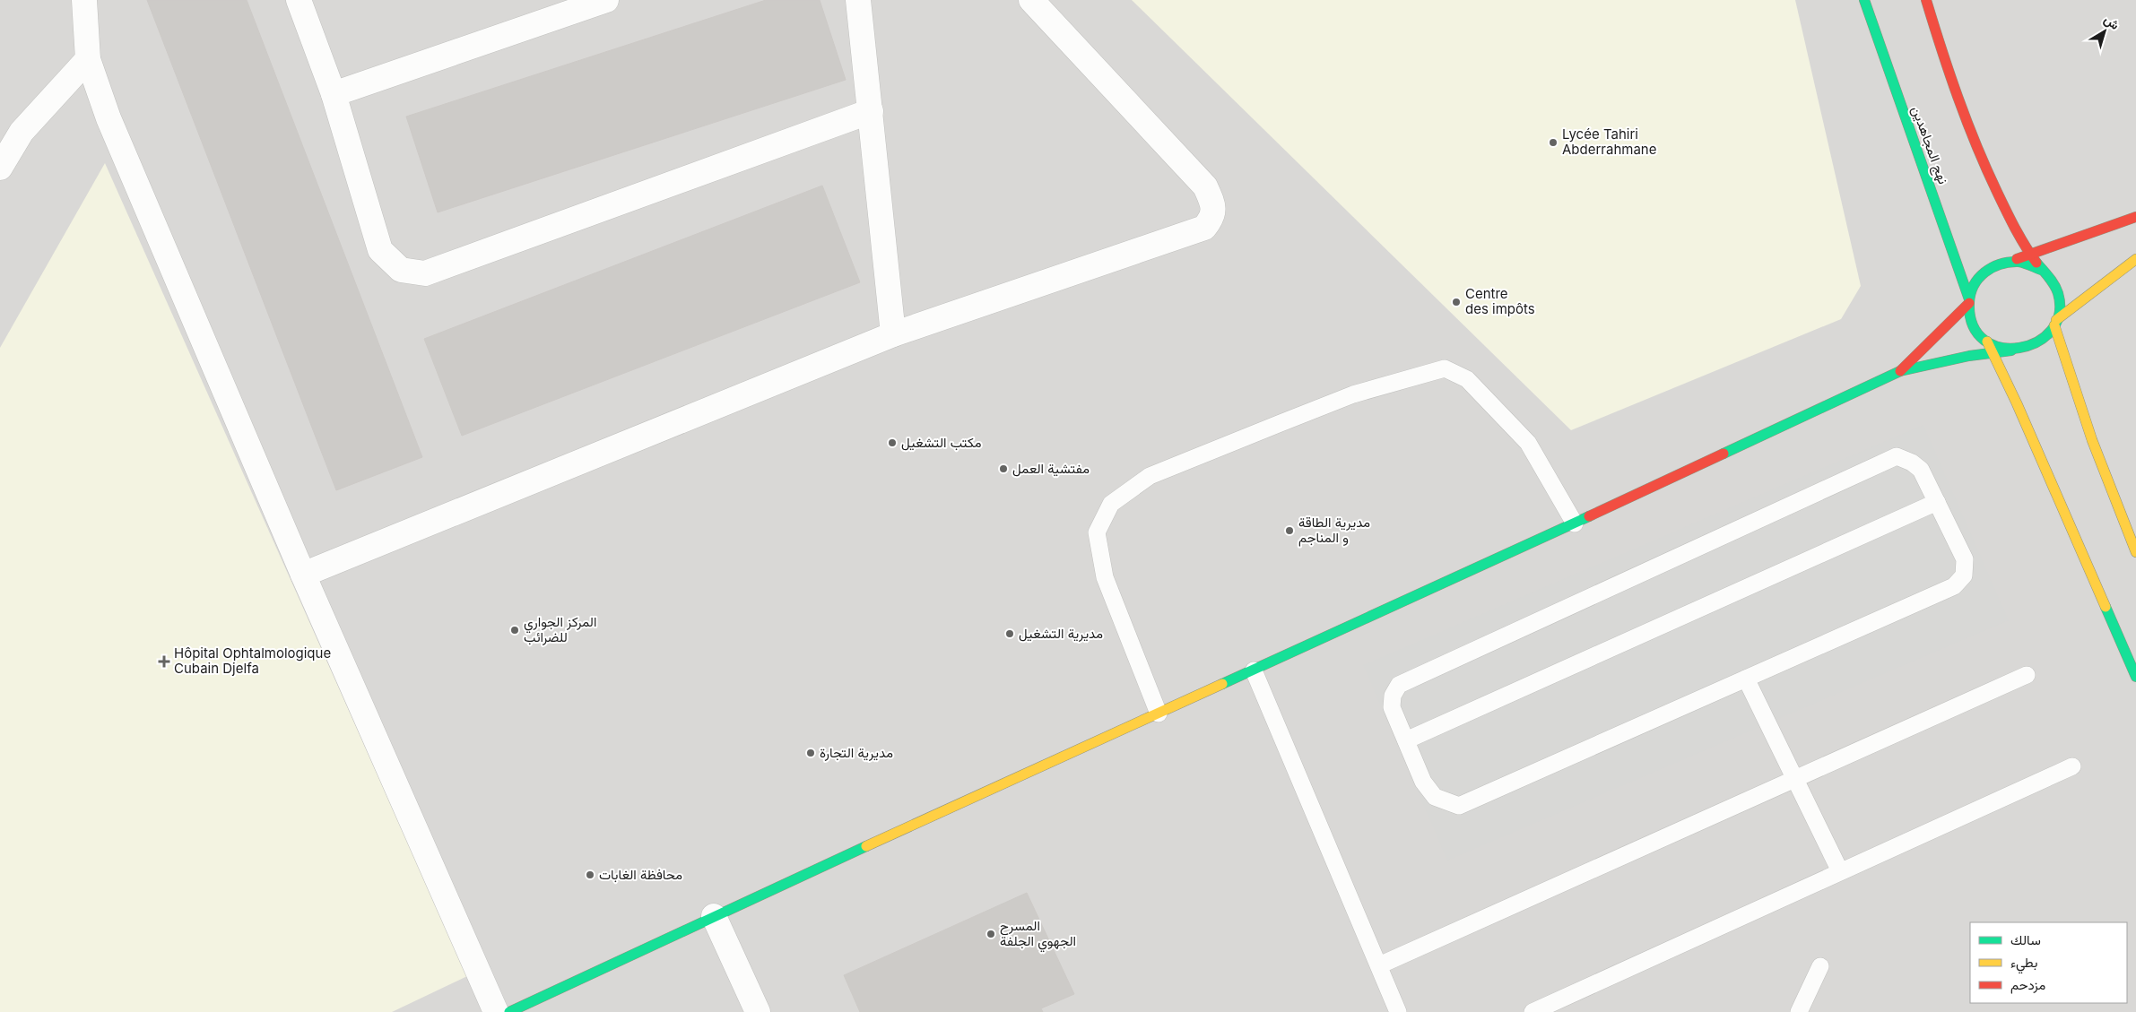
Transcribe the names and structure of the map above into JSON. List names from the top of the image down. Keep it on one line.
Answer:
{"streets":{"street":["نهج المجاهدين"]},"places":{"other":["Lycée Tahiri Abderrahmane","Centre des impôts","مكتب التشغيل","مفتشية العمل","مديرية الطاقة و المناجم","المركز الجواري للضرائب","مديرية التشغيل","مديرية التجارة","محافظة الغابات","المسرح الجهوي الجلفة"],"health":["Hôpital Ophtalmologique Cubain Djelfa"]},"legend":["سالك","بطيء","مزدحم"],"north":"top right"}
